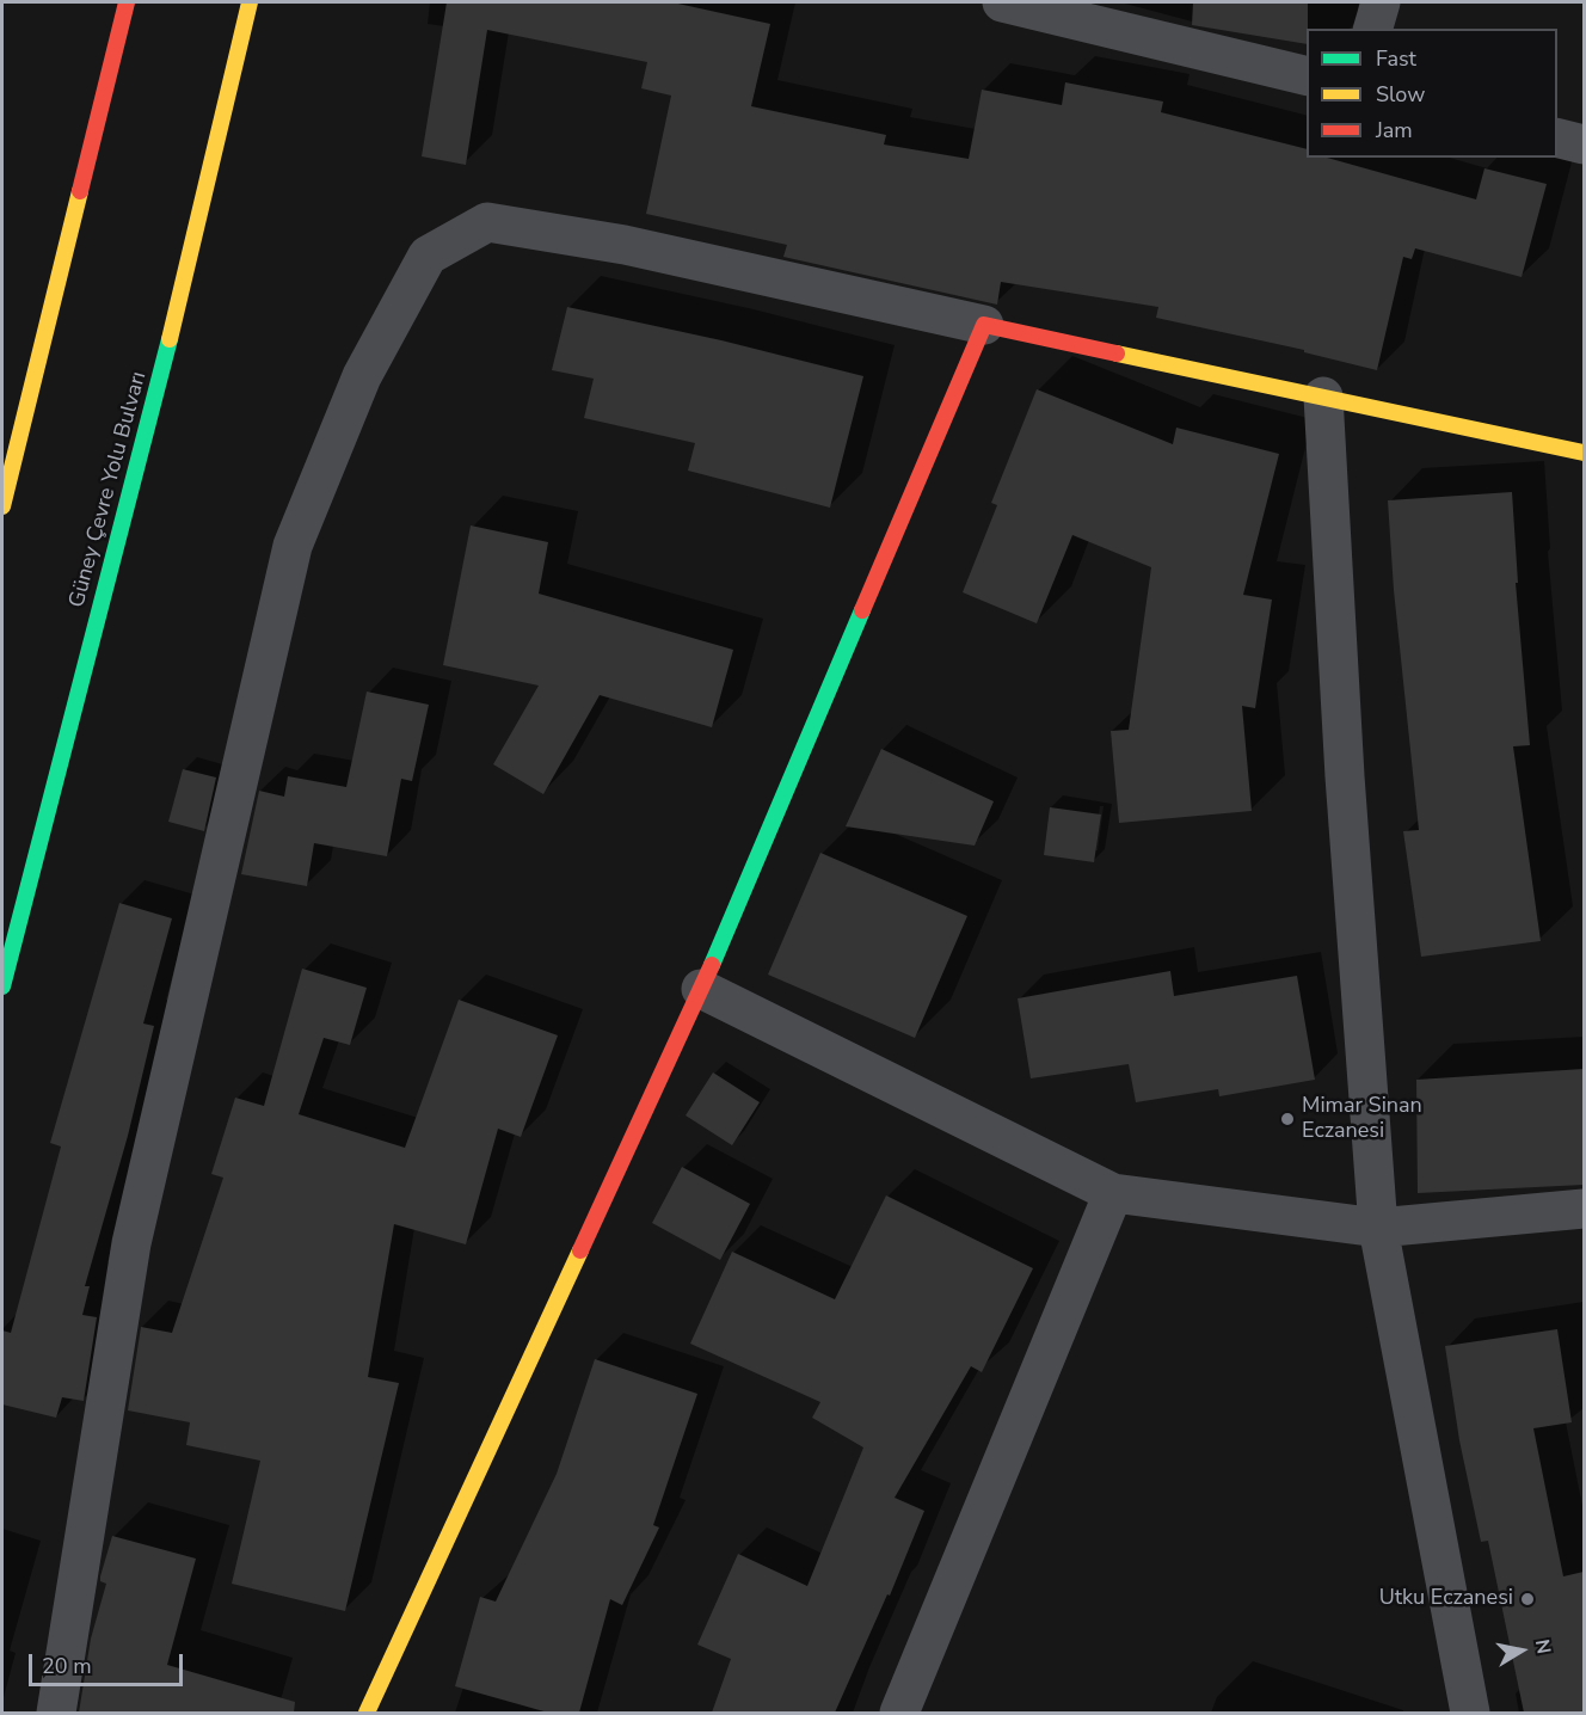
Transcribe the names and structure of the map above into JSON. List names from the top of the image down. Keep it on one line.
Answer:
{"streets":{"main road":["Güney Çevre Yolu Bulvarı"]},"places":["Mimar Sinan Eczanesi","Utku Eczanesi"],"legend":["Fast","Slow","Jam"],"scale_bar":"20 m","north":"right"}
